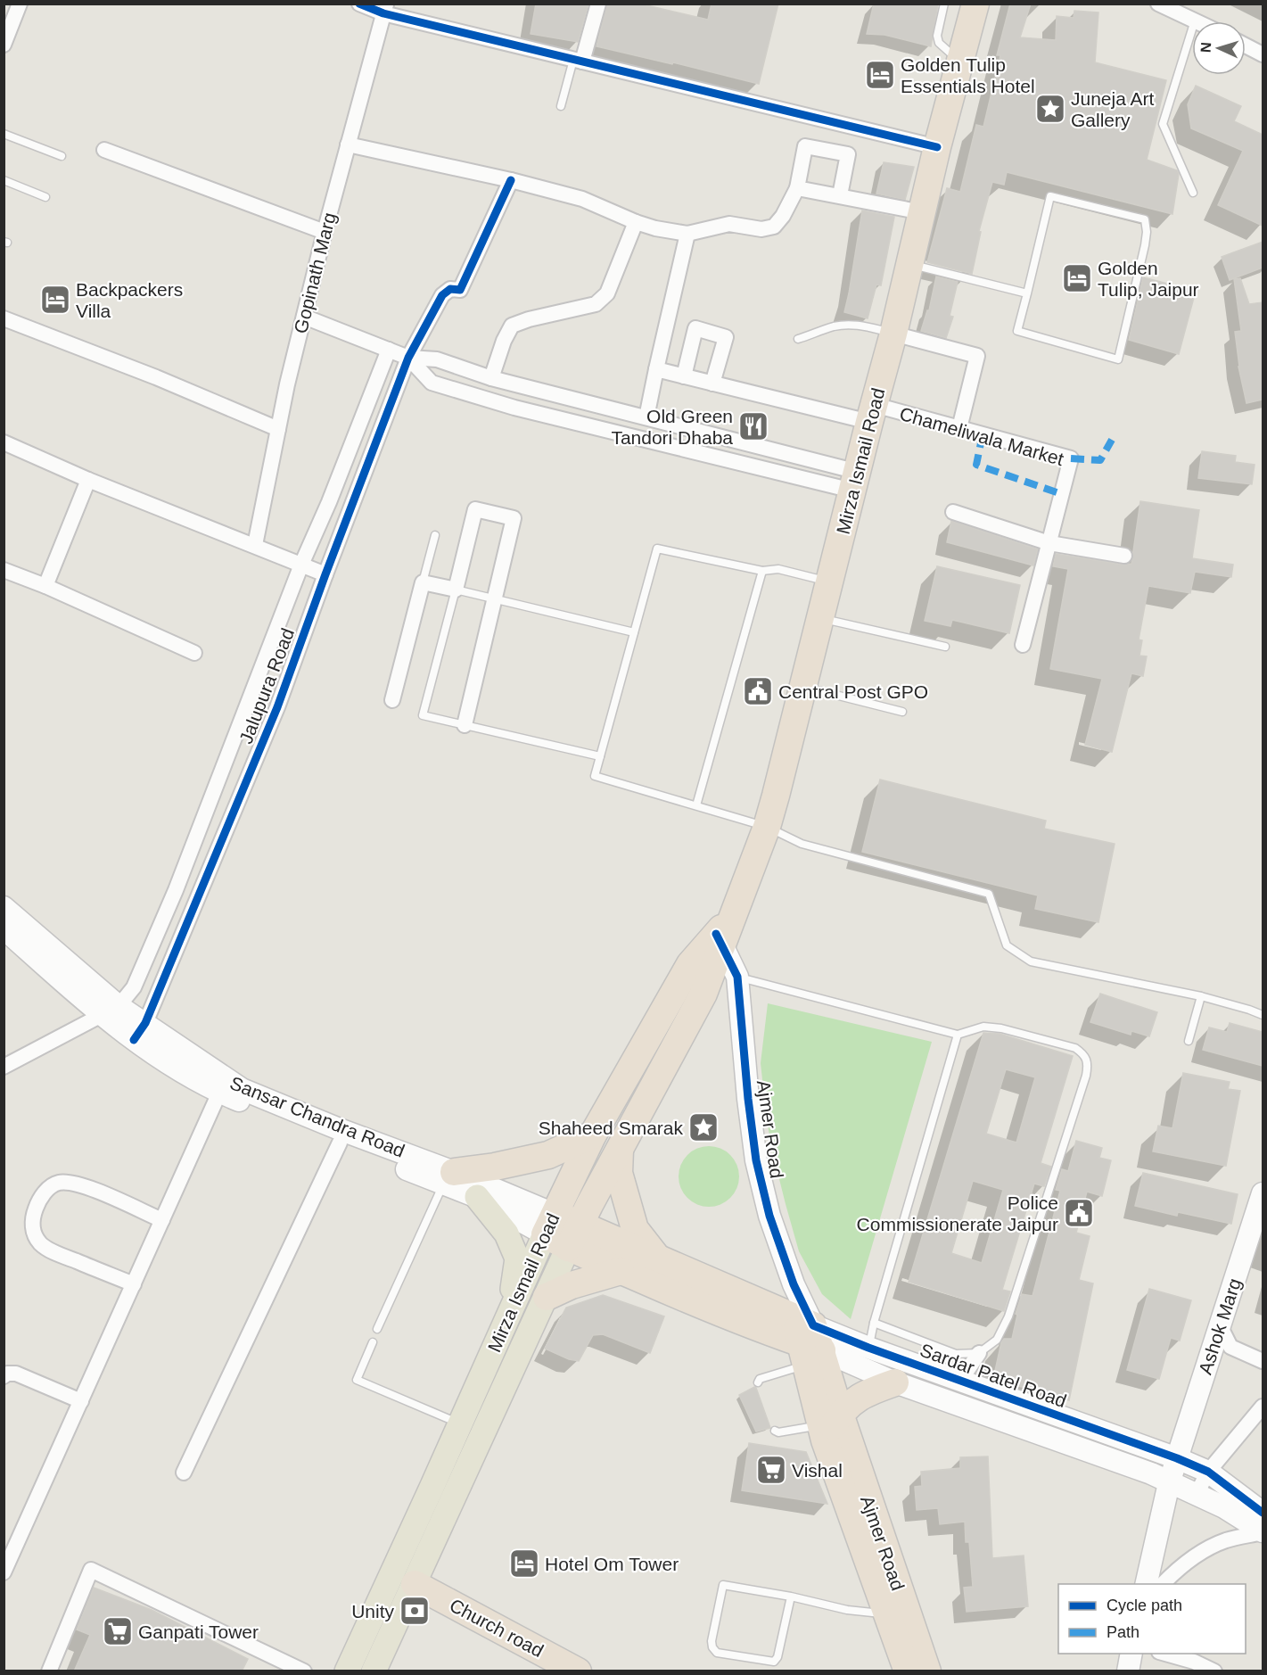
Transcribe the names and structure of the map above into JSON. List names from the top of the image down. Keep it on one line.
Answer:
{"streets":{"highway":["Mirza Ismail Road","Sansar Chandra Road","Ajmer Road","Sardar Patel Road","Church road"],"street":["Gopinath Marg","Chameliwala Market","Jalupura Road","Ashok Marg"]},"crossings":[["Chameliwala Market","Mirza Ismail Road"],["Mirza Ismail Road","Sansar Chandra Road"],["Mirza Ismail Road","Ajmer Road"],["Mirza Ismail Road","Sardar Patel Road"],["Mirza Ismail Road","Church road"],["Jalupura Road","Sansar Chandra Road"],["Sansar Chandra Road","Sardar Patel Road"],["Ajmer Road","Sardar Patel Road"],["Ashok Marg","Sardar Patel Road"]],"places":{"hotel":["Golden Tulip Essentials Hotel","Golden Tulip, Jaipur","Backpackers Villa","Hotel Om Tower"],"place":["Juneja Art Gallery","Shaheed Smarak"],"restaurant":["Old Green Tandori Dhaba"],"public building":["Central Post GPO","Police Commissionerate Jaipur"],"supermarket":["Vishal","Ganpati Tower"],"bank":["Unity"]},"legend":["Cycle path","Path"],"north":"left"}
